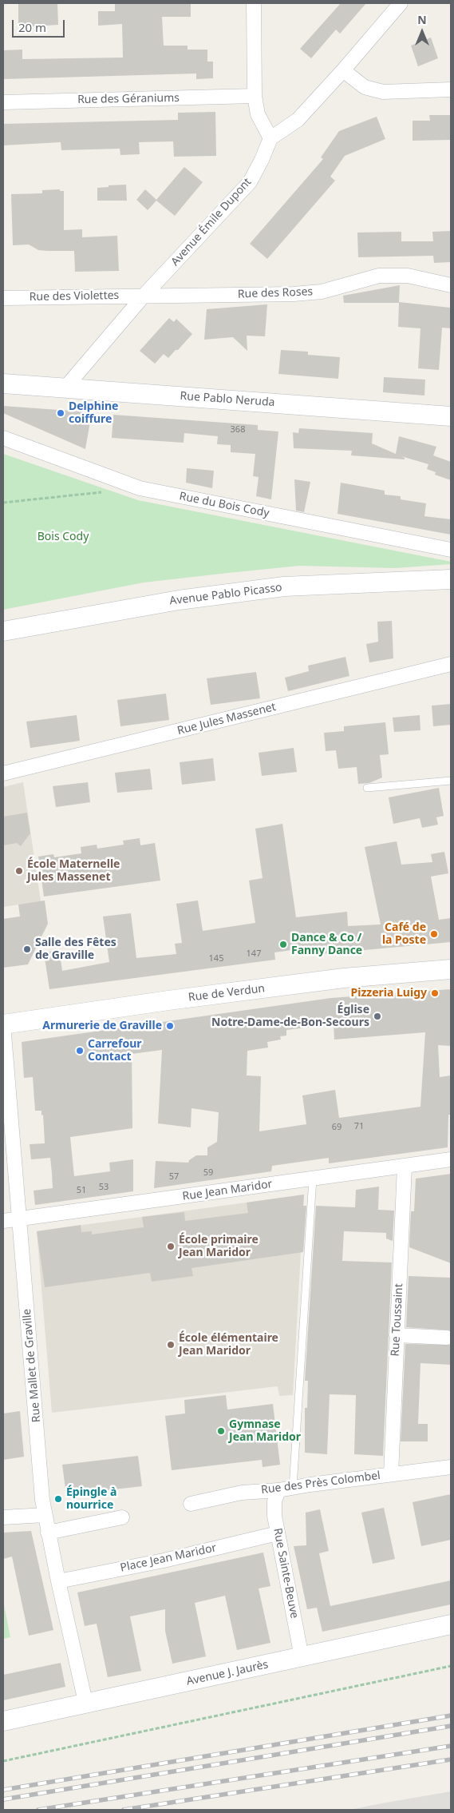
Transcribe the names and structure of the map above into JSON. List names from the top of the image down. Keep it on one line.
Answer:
{"streets":{"street":["Rue des Géraniums","Avenue Émile Dupont","Rue des Roses","Rue des Violettes","Rue Pablo Neruda","Rue du Bois Cody","Avenue Pablo Picasso","Rue Jules Massenet","Rue de Verdun","Rue Jean Maridor","Rue Toussaint","Rue Mallet de Graville","Rue des Près Colombel","Place Jean Maridor","Rue Sainte-Beuve","Avenue J. Jaurès"]},"crossings":[["Avenue Émile Dupont","Rue des Roses"],["Avenue Émile Dupont","Rue des Violettes"],["Avenue Émile Dupont","Rue Pablo Neruda"],["Rue des Roses","Rue des Violettes"],["Rue de Verdun","Rue Mallet de Graville"],["Rue Jean Maridor","Rue Toussaint"],["Rue Jean Maridor","Rue Mallet de Graville"],["Rue Toussaint","Rue des Près Colombel"],["Rue Mallet de Graville","Place Jean Maridor"],["Rue Mallet de Graville","Avenue J. Jaurès"],["Rue des Près Colombel","Rue Sainte-Beuve"],["Place Jean Maridor","Rue Sainte-Beuve"],["Rue Sainte-Beuve","Avenue J. Jaurès"]],"parks":["Bois Cody"],"places":["Delphine coiffure","École Maternelle Jules Massenet","Café de la Poste","Dance & Co / Fanny Dance","Salle des Fêtes de Graville","Pizzeria Luigy","Église Notre-Dame-de-Bon-Secours","Armurerie de Graville","Carrefour Contact","École primaire Jean Maridor","École élémentaire Jean Maridor","Gymnase Jean Maridor","Épingle à nourrice"],"house_numbers":["368","147","145","71","69","59","57","53","51"],"scale_bar":"20 m","north":"top"}
